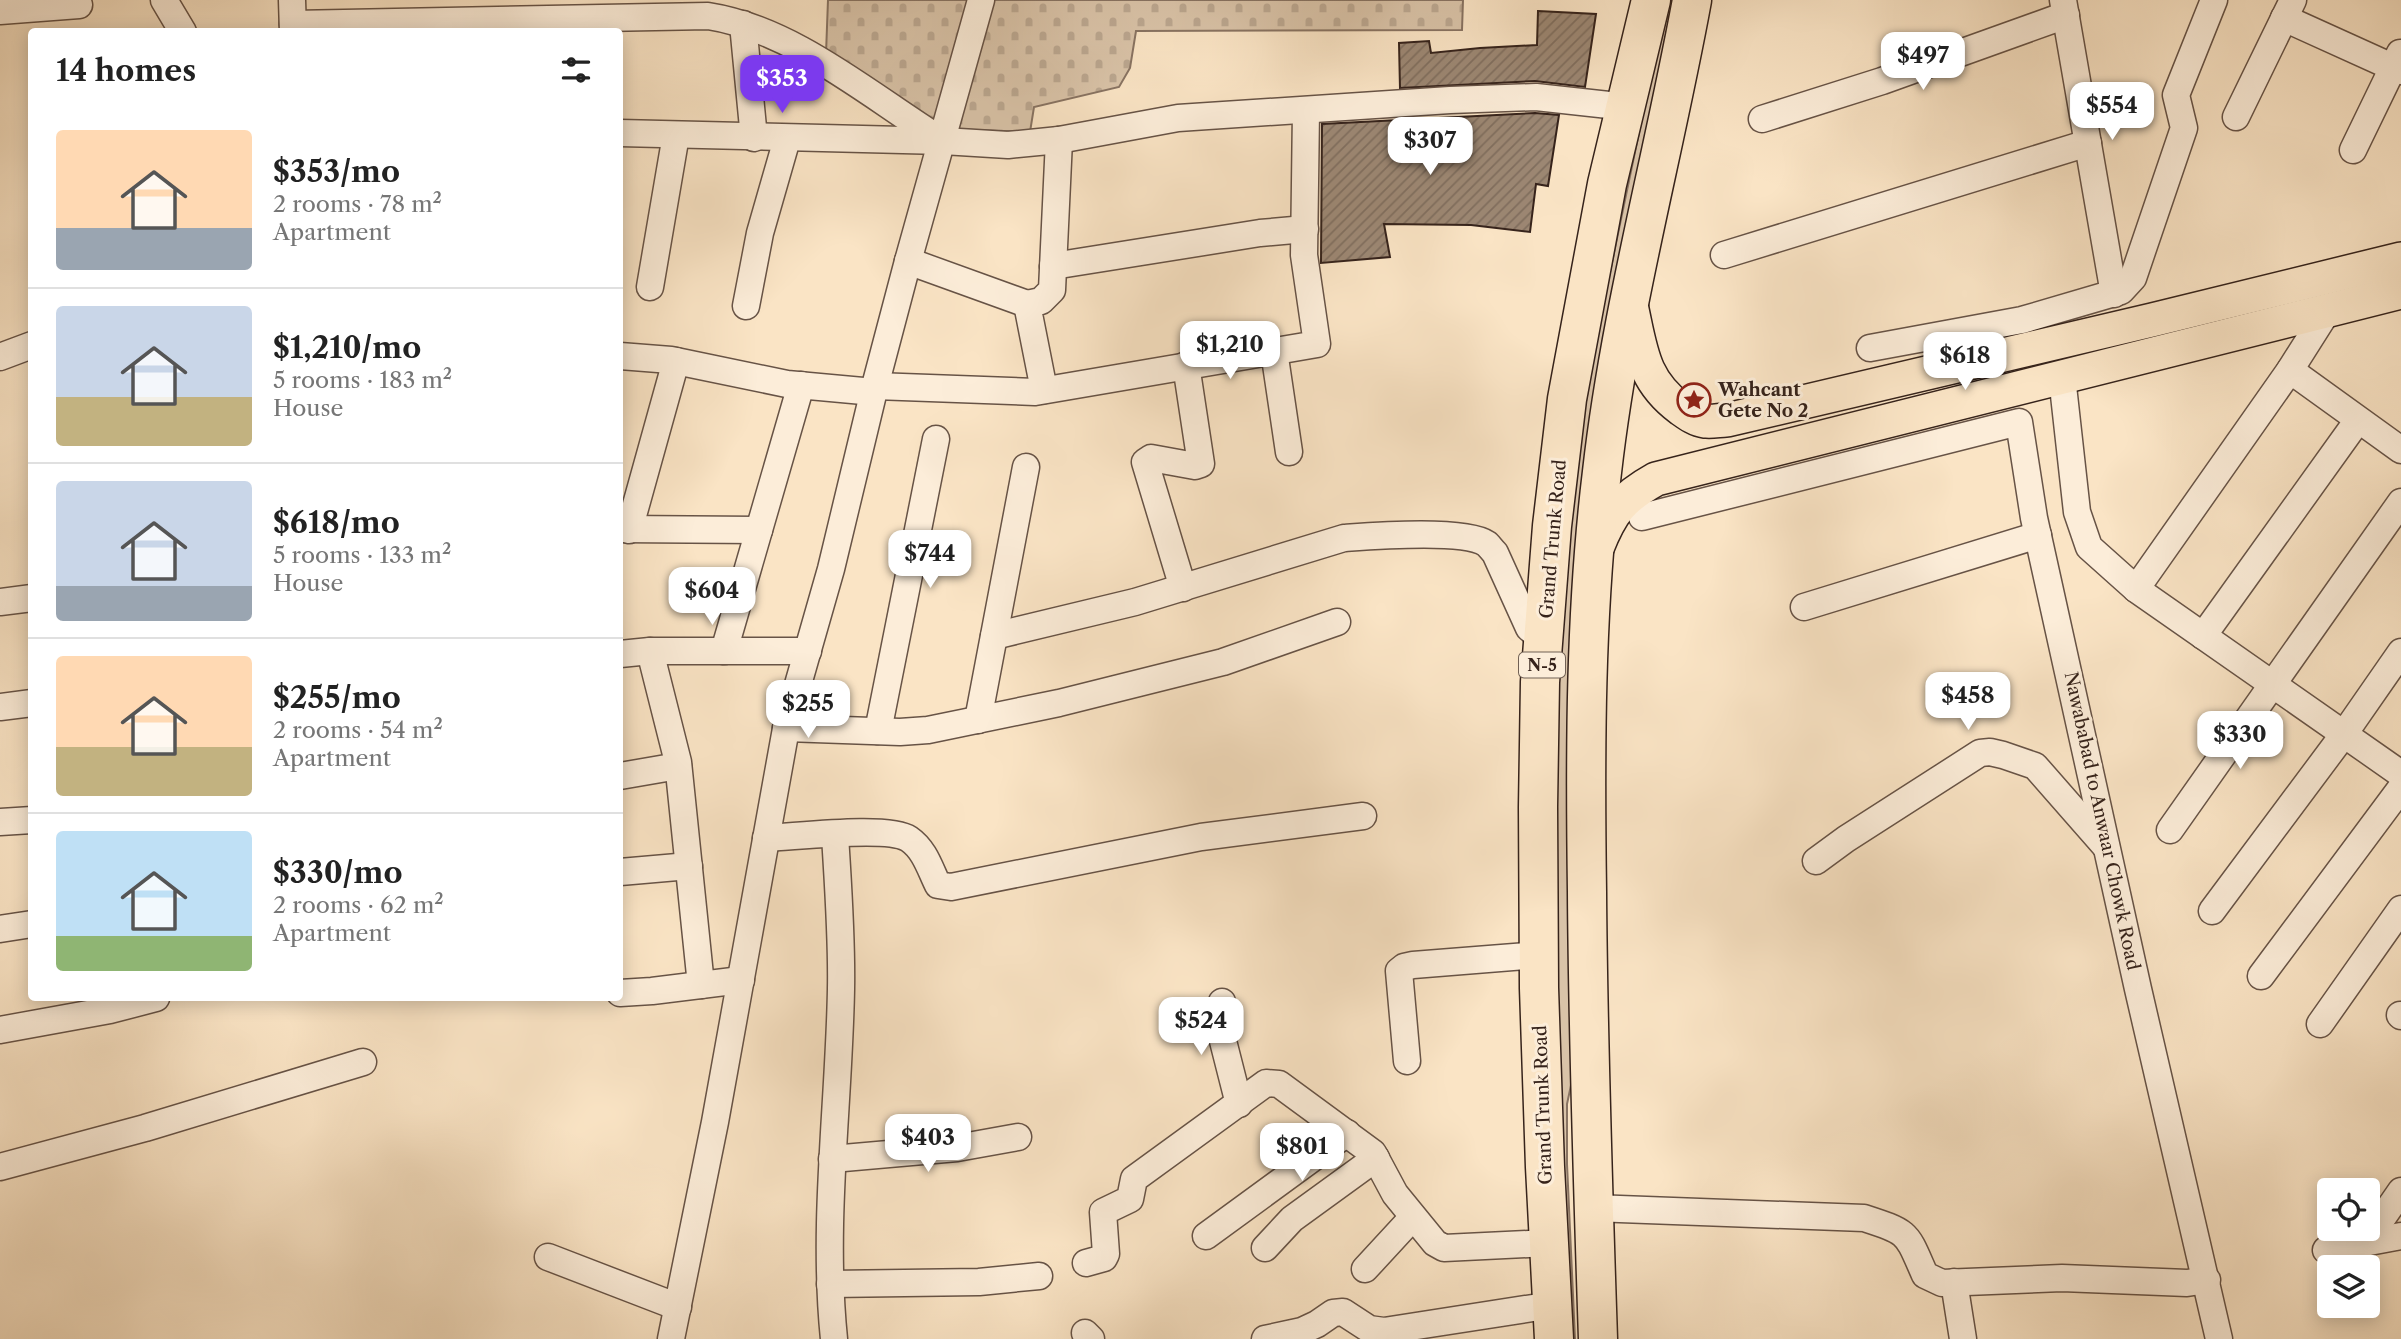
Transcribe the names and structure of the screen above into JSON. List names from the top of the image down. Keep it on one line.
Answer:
{"streets":{"highway":["Grand Trunk Road","N-5"],"street":["Nawababad to Anwaar Chowk Road"]},"places":{"place":["Wahcant Gete No 2"]},"page":{"heading":"14 homes","price":["$497","$353","$554","$307","$1,210","$618","$744","$604","$458","$255","$330","$524","$403","$801"],"list":[{"name":"$353/mo","note":"2 rooms · 78 m² · Apartment"},{"name":"$1,210/mo","note":"5 rooms · 183 m² · House"},{"name":"$618/mo","note":"5 rooms · 133 m² · House"},{"name":"$255/mo","note":"2 rooms · 54 m² · Apartment"},{"name":"$330/mo","note":"2 rooms · 62 m² · Apartment"}]}}
